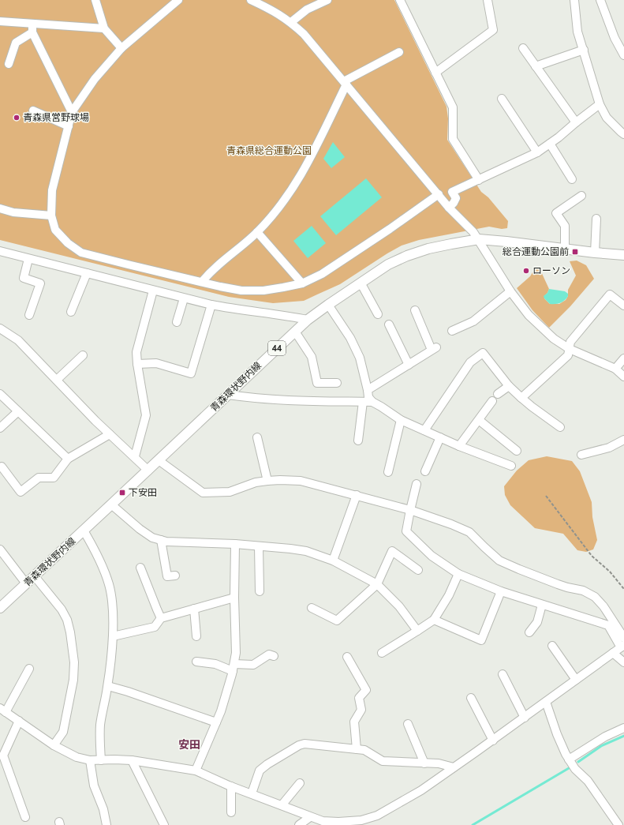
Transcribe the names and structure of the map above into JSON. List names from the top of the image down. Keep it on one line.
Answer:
{"streets":{"main road":["44","青森環状野内線"]},"districts":["安田"],"parks":["青森県総合運動公園"],"places":{"other":["青森県営野球場","ローソン"],"transit":["総合運動公園前","下安田"]}}
